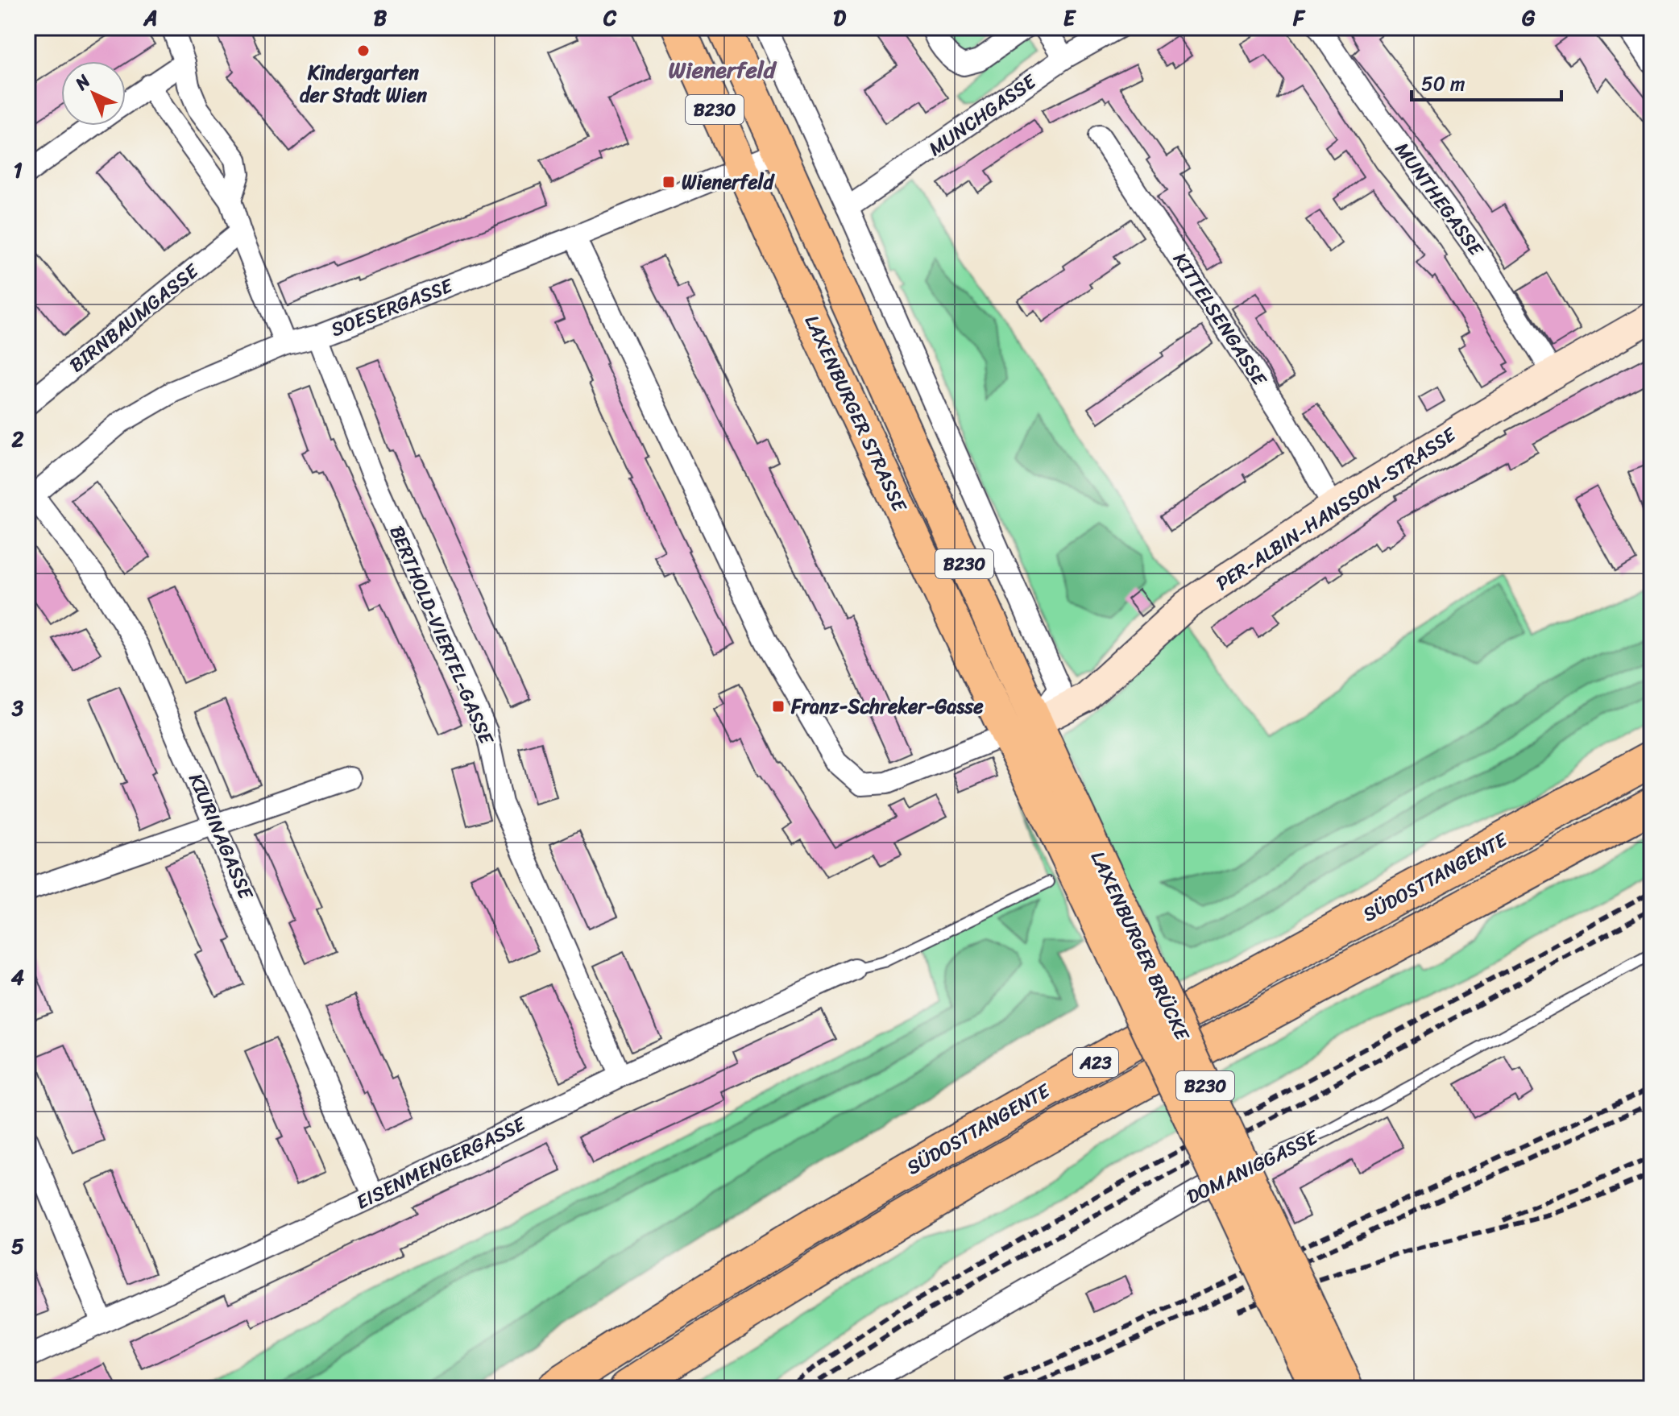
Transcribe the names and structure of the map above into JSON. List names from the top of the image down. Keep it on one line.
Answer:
{"streets":{"highway":["SÜDOSTTANGENTE","A23"],"main road":["B230","LAXENBURGER STRASSE","LAXENBURGER BRÜCKE"],"street":["MUNCHGASSE","MUNTHEGASSE","SOESERGASSE","BIRNBAUMGASSE","KITTELSENGASSE","PER-ALBIN-HANSSON-STRASSE","BERTHOLD-VIERTEL-GASSE","KIURINAGASSE","EISENMENGERGASSE","DOMANIGGASSE"]},"crossings":[["MUNTHEGASSE","PER-ALBIN-HANSSON-STRASSE"],["SOESERGASSE","LAXENBURGER STRASSE"],["SOESERGASSE","BERTHOLD-VIERTEL-GASSE"],["SOESERGASSE","KIURINAGASSE"],["KITTELSENGASSE","PER-ALBIN-HANSSON-STRASSE"],["LAXENBURGER STRASSE","PER-ALBIN-HANSSON-STRASSE"],["LAXENBURGER STRASSE","LAXENBURGER BRÜCKE"],["BERTHOLD-VIERTEL-GASSE","EISENMENGERGASSE"],["KIURINAGASSE","EISENMENGERGASSE"]],"districts":["Wienerfeld"],"places":{"other":["Kindergarten der Stadt Wien"],"transit":["Wienerfeld","Franz-Schreker-Gasse"]},"scale_bar":"50 m","north":"top left","grid":{"columns":["A","B","C","D","E","F","G"],"rows":["1","2","3","4","5"]}}
